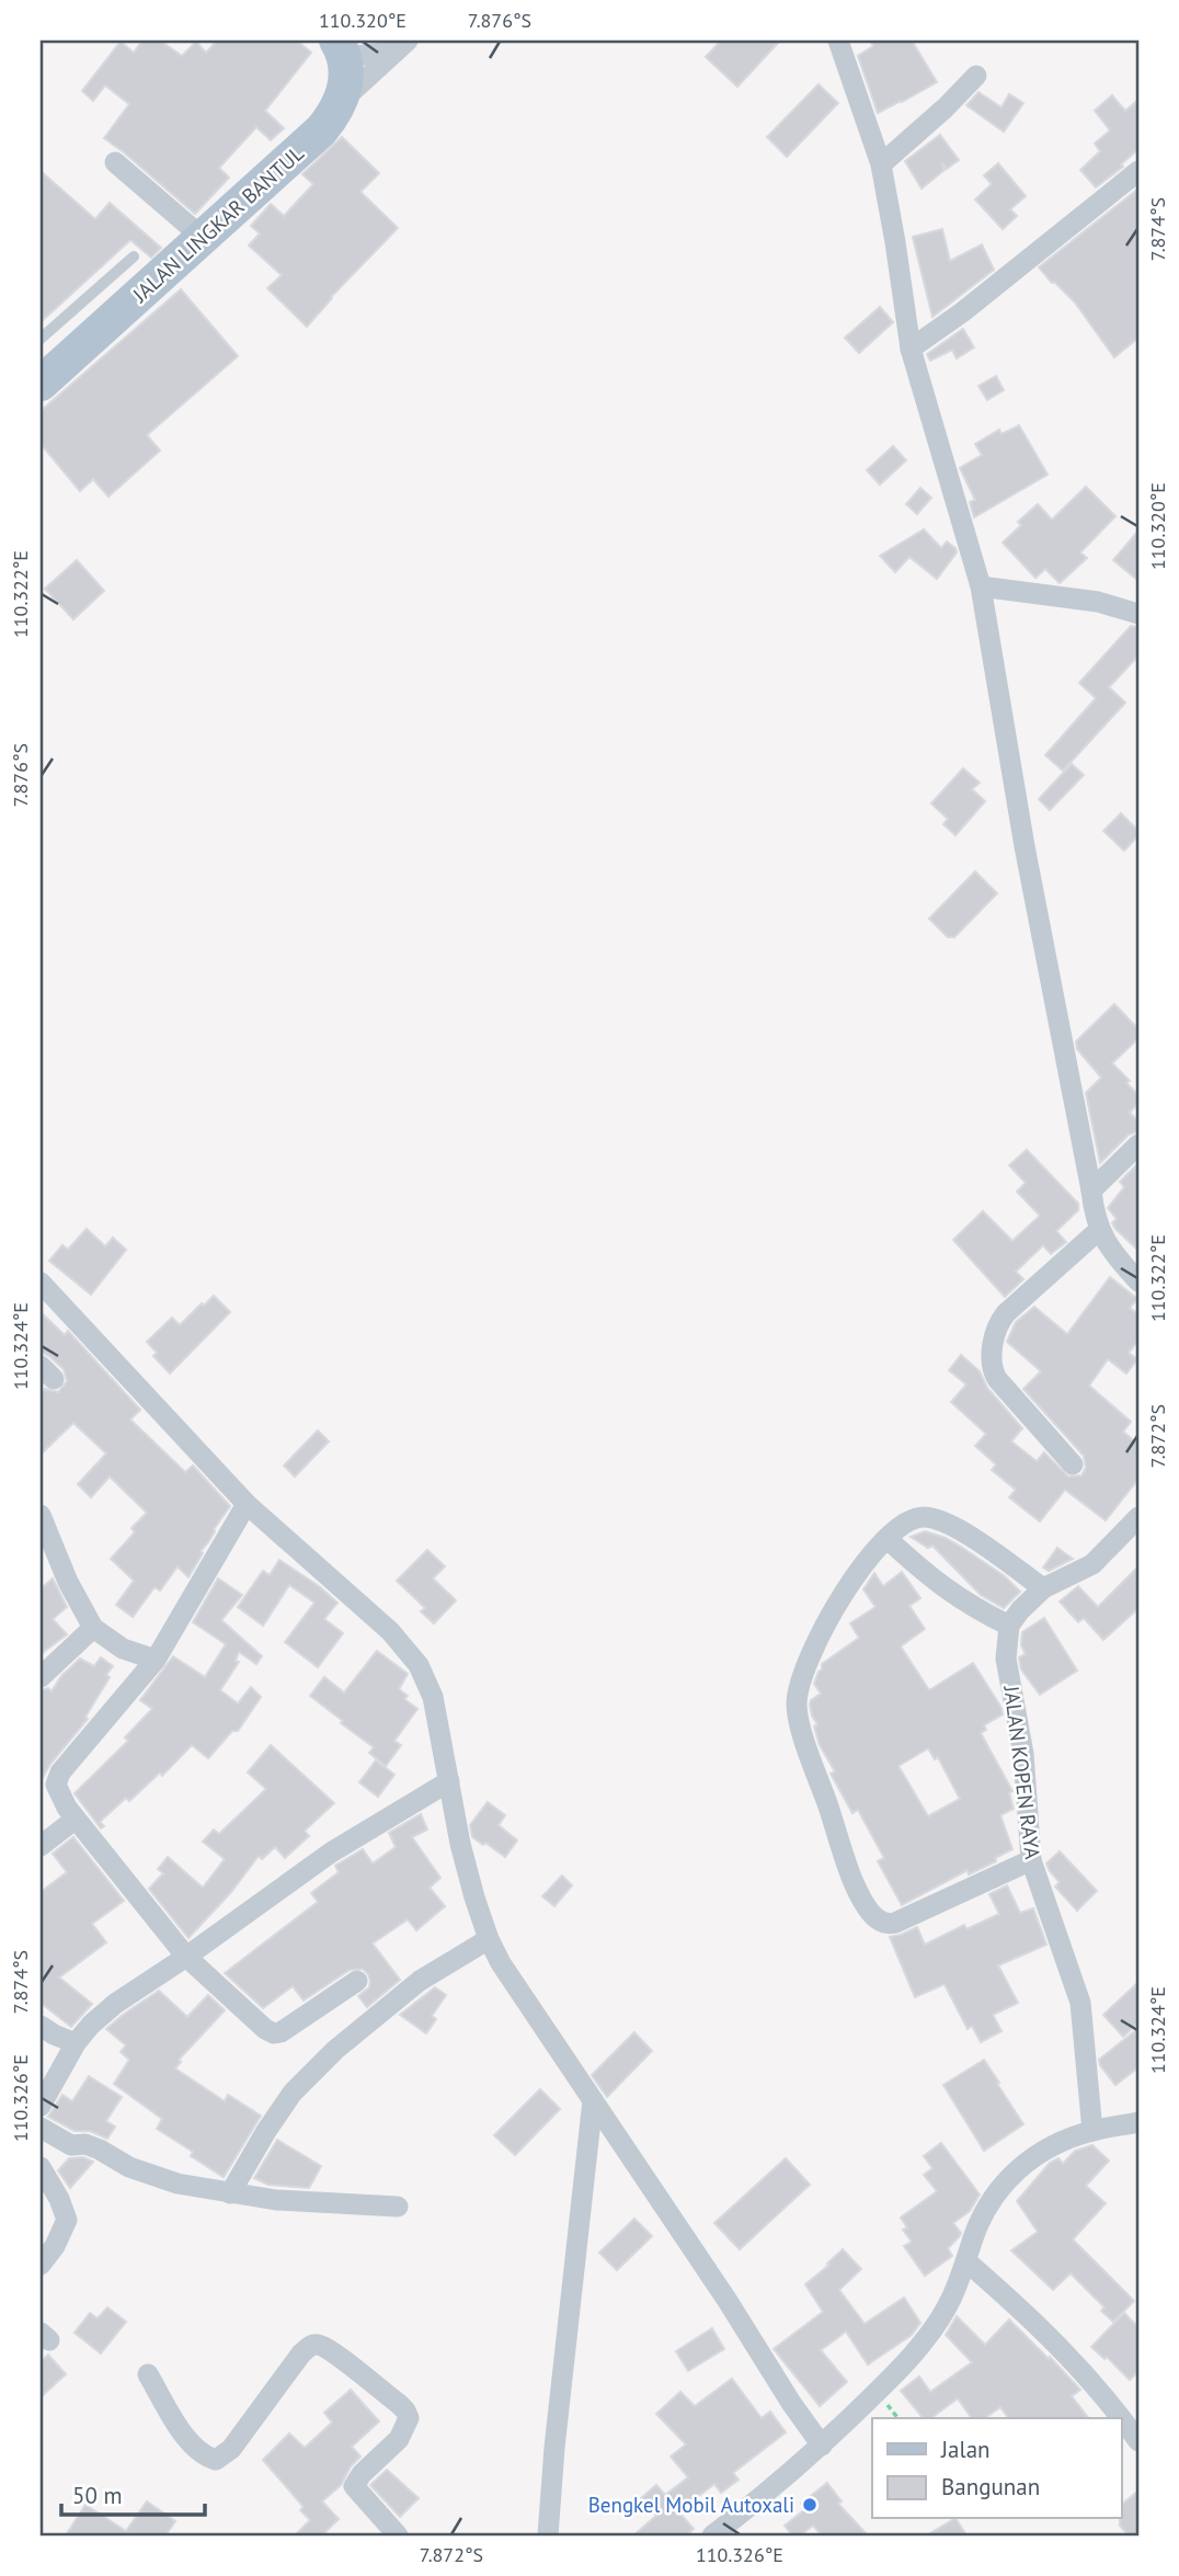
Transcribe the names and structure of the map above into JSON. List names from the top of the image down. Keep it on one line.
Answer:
{"streets":{"main road":["JALAN LINGKAR BANTUL"],"street":["JALAN KOPEN RAYA"]},"places":["Bengkel Mobil Autoxali"],"legend":["Jalan","Bangunan"],"scale_bar":"50 m","coordinates":["110.320°E","7.876°S","7.874°S","110.322°E","110.324°E","7.872°S","110.326°E"]}
